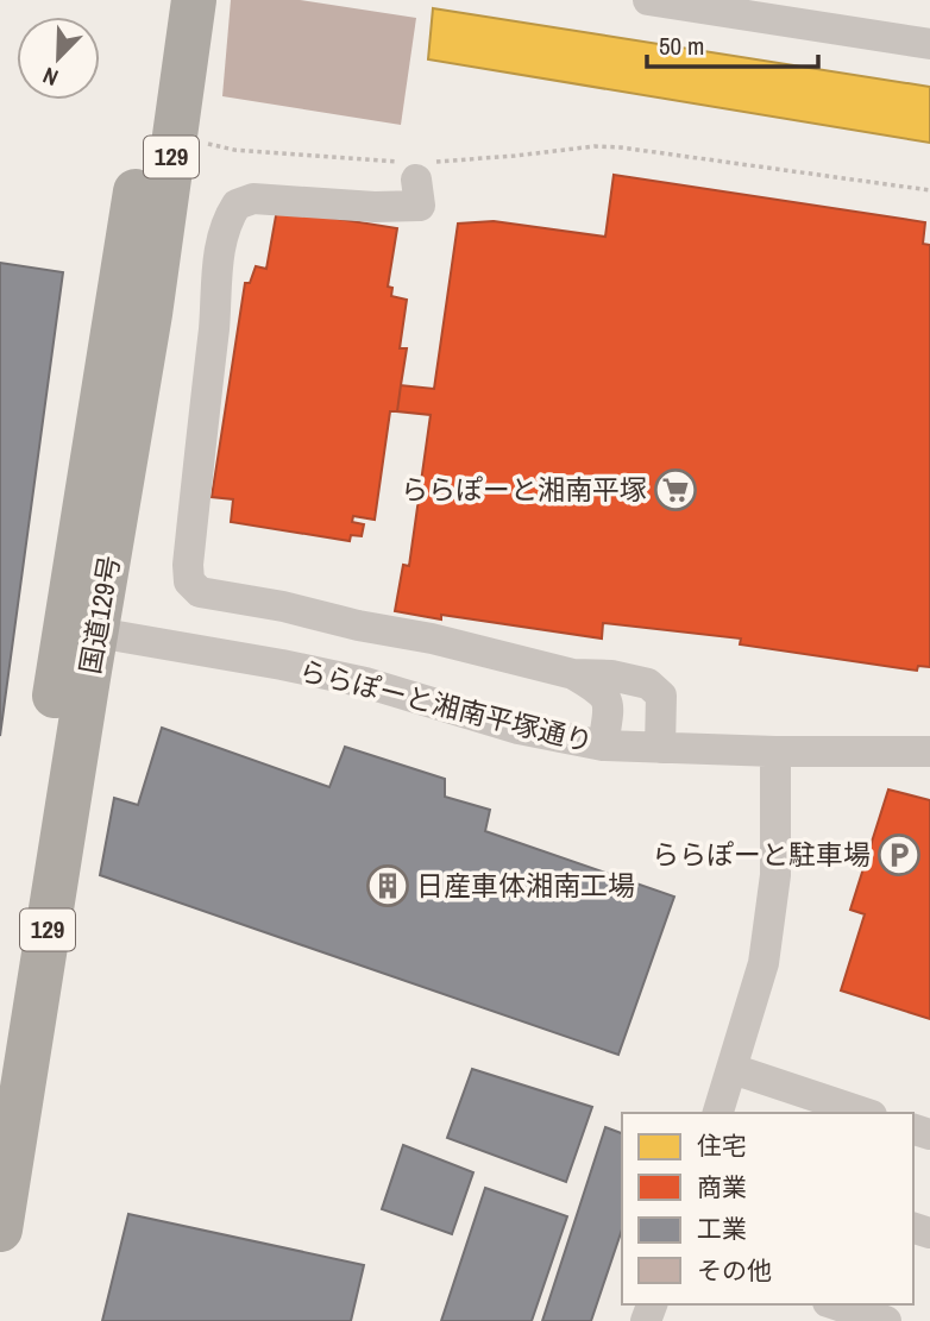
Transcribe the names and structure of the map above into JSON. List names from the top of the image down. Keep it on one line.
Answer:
{"streets":{"highway":["129","国道129号"],"street":["ららぽーと湘南平塚通り"]},"crossings":[["国道129号","ららぽーと湘南平塚通り"]],"places":{"supermarket":["ららぽーと湘南平塚"],"parking":["ららぽーと駐車場"],"building":["日産車体湘南工場"]},"legend":["住宅","商業","工業","その他"],"scale_bar":"50 m","north":"bottom left"}
